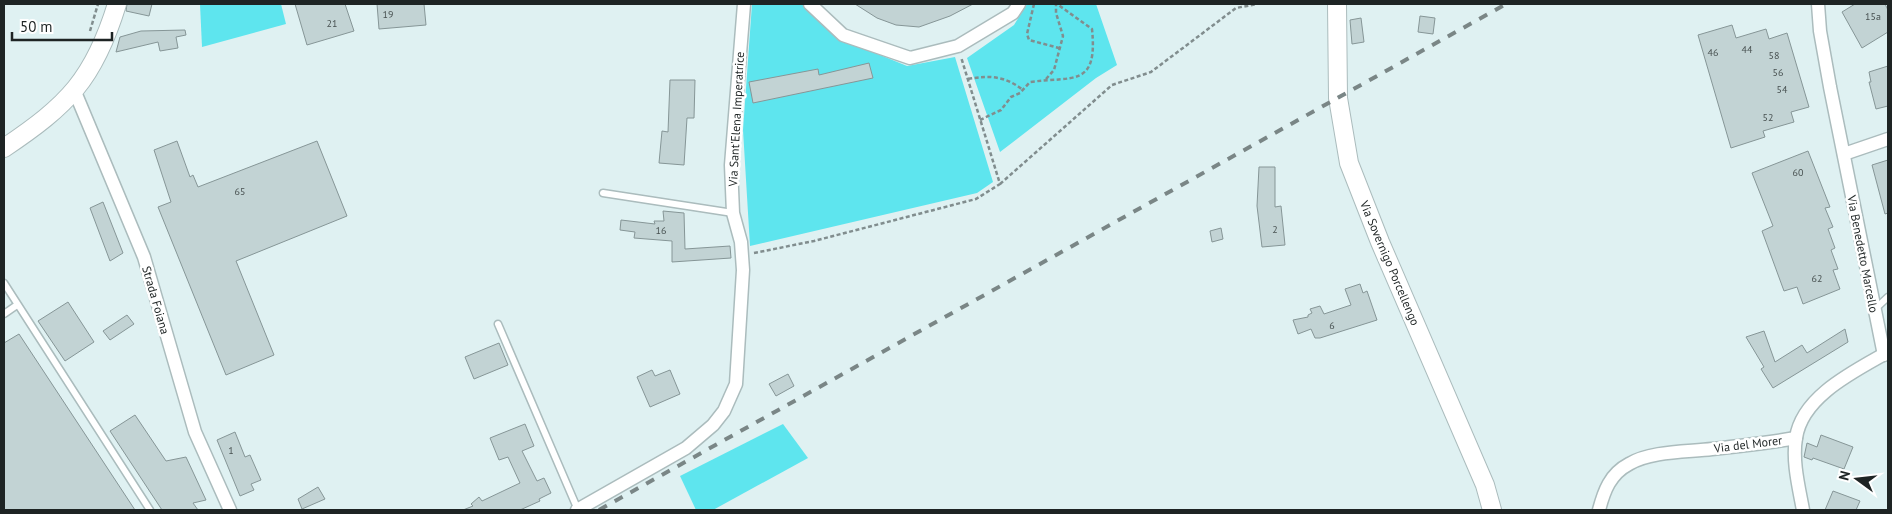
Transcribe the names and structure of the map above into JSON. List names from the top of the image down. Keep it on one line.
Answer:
{"streets":{"street":["Via Sant'Elena Imperatrice","Via Benedetto Marcello","Via Sovernigo Porcellengo","Strada Foiana","Via del Morer"]},"crossings":[["Via Benedetto Marcello","Via del Morer"]],"house_numbers":["19","15a","21","44","46","58","56","54","52","60","65","2","16","62","6","1"],"scale_bar":"50 m","north":"left"}
